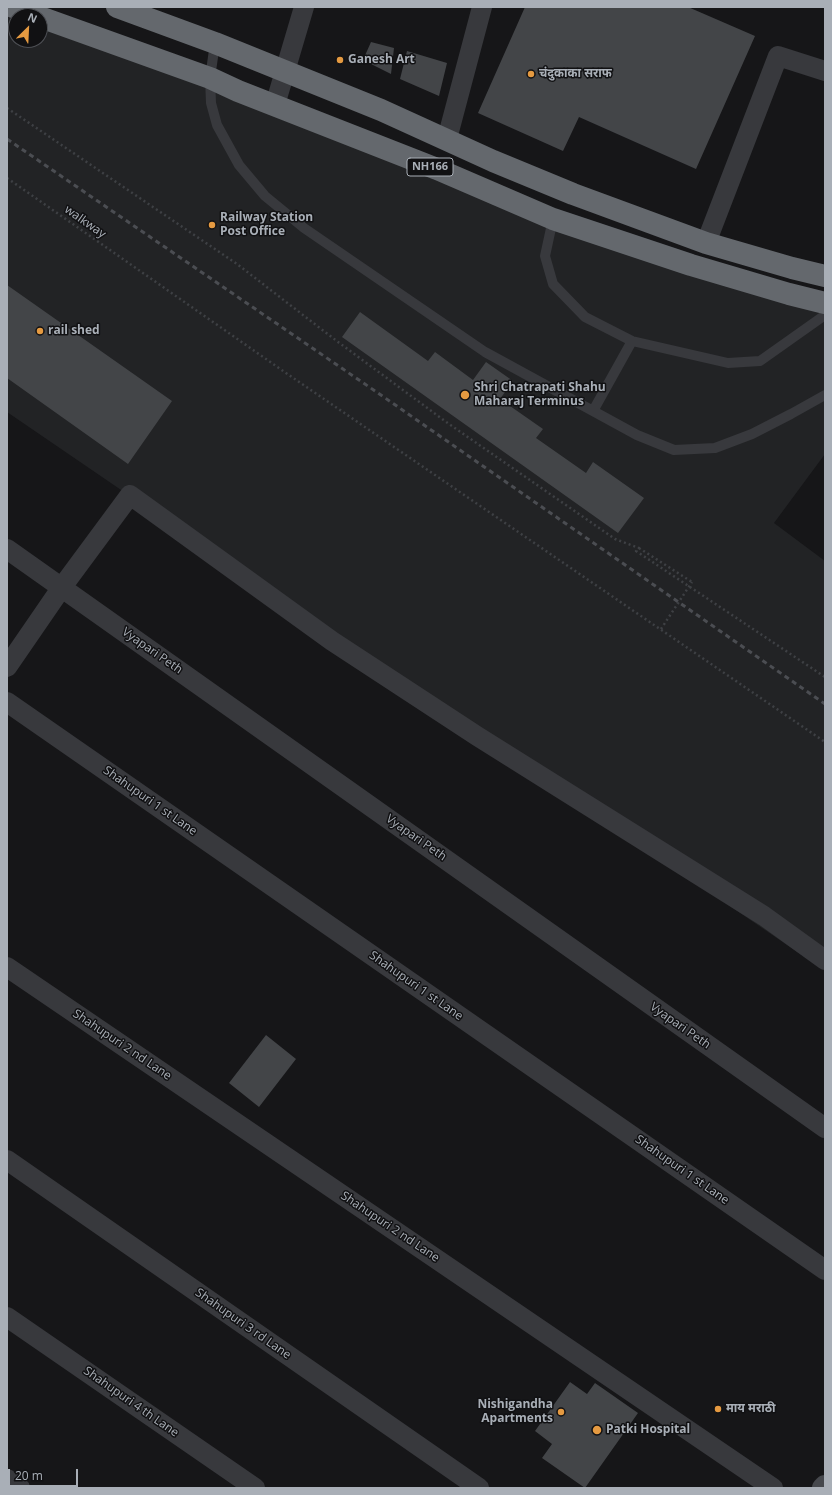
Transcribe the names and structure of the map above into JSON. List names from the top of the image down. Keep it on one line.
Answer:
{"streets":{"highway":["NH166"],"street":["Vyapari Peth","Shahupuri 1 st Lane","Shahupuri 2 nd Lane","Shahupuri 3 rd Lane","Shahupuri 4 th Lane"],"path":["walkway"]},"places":["Ganesh Art","चंदुकाका सराफ","Railway Station Post Office","rail shed","Shri Chatrapati Shahu Maharaj Terminus","माय मराठी","Nishigandha Apartments","Patki Hospital"],"scale_bar":"20 m","north":"top right"}
